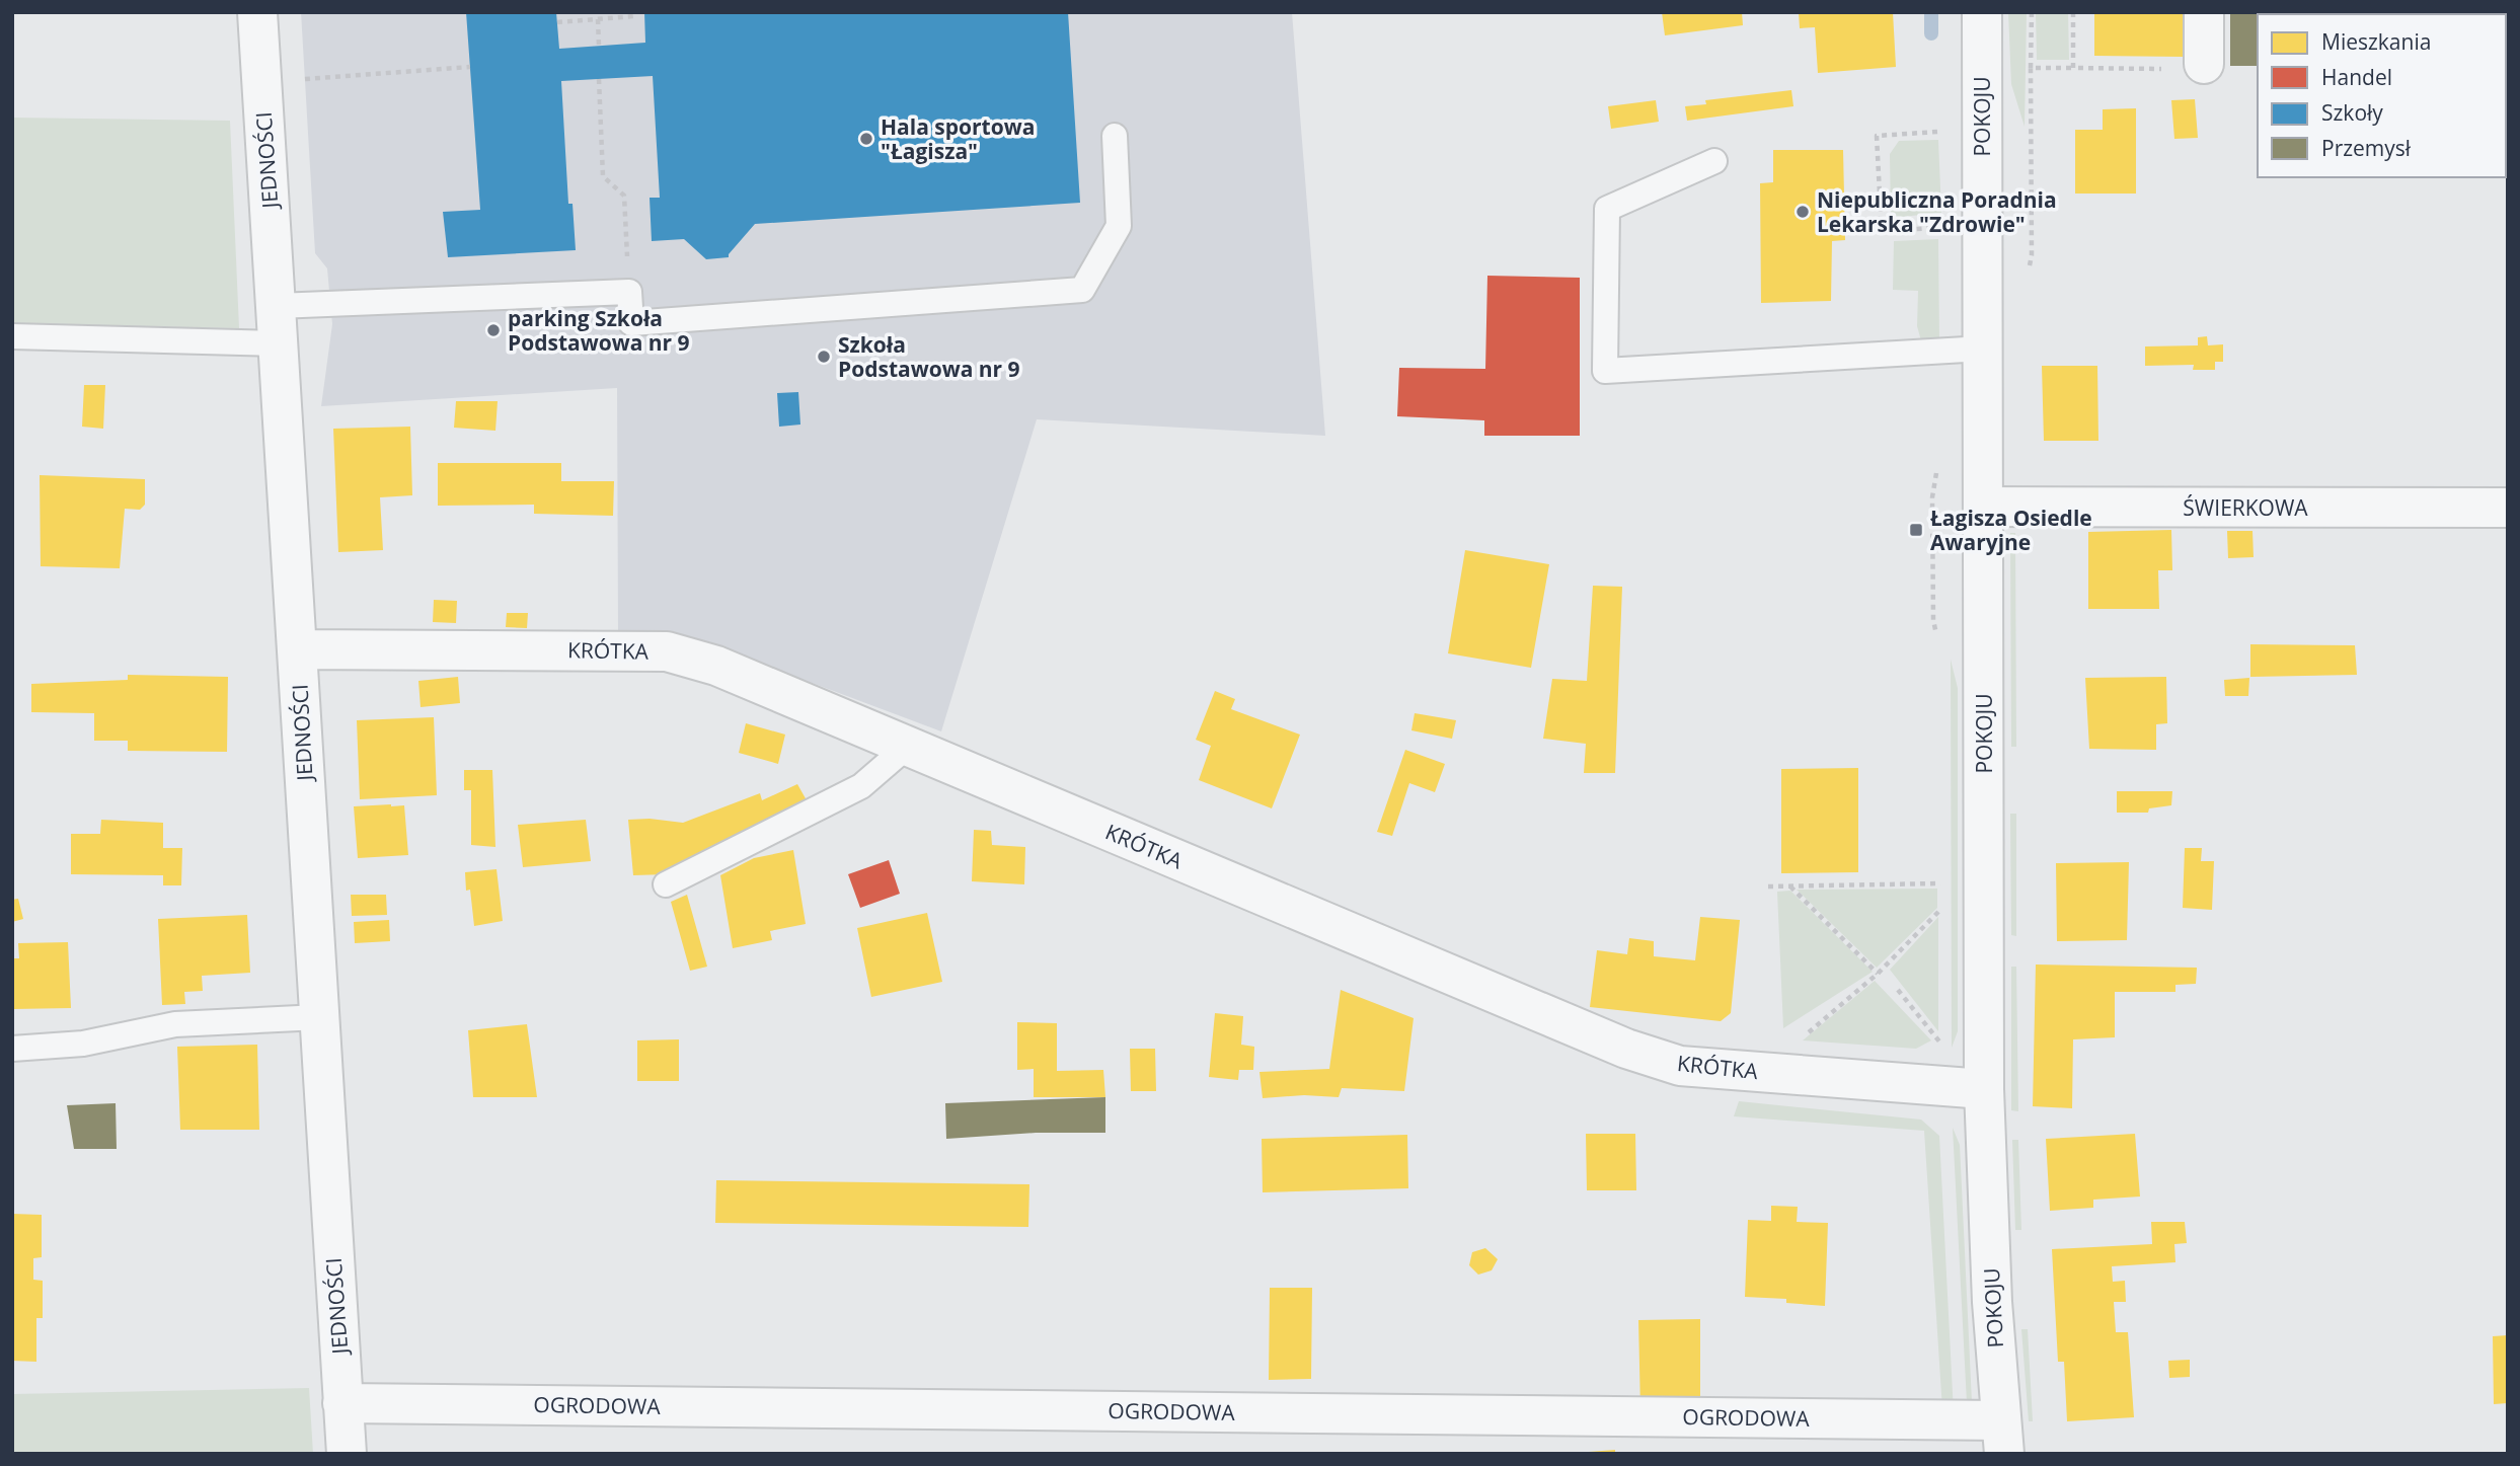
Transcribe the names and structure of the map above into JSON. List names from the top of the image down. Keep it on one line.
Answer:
{"streets":{"street":["POKOJU","JEDNOŚCI","ŚWIERKOWA","KRÓTKA","OGRODOWA"]},"crossings":[["POKOJU","ŚWIERKOWA"],["POKOJU","KRÓTKA"],["POKOJU","OGRODOWA"],["JEDNOŚCI","KRÓTKA"],["JEDNOŚCI","OGRODOWA"]],"places":{"other":["Hala sportowa \"Łagisza\"","Niepubliczna Poradnia Lekarska \"Zdrowie\"","parking Szkoła Podstawowa nr 9","Szkoła Podstawowa nr 9"],"transit":["Łagisza Osiedle Awaryjne"]},"legend":["Mieszkania","Handel","Szkoły","Przemysł"]}
